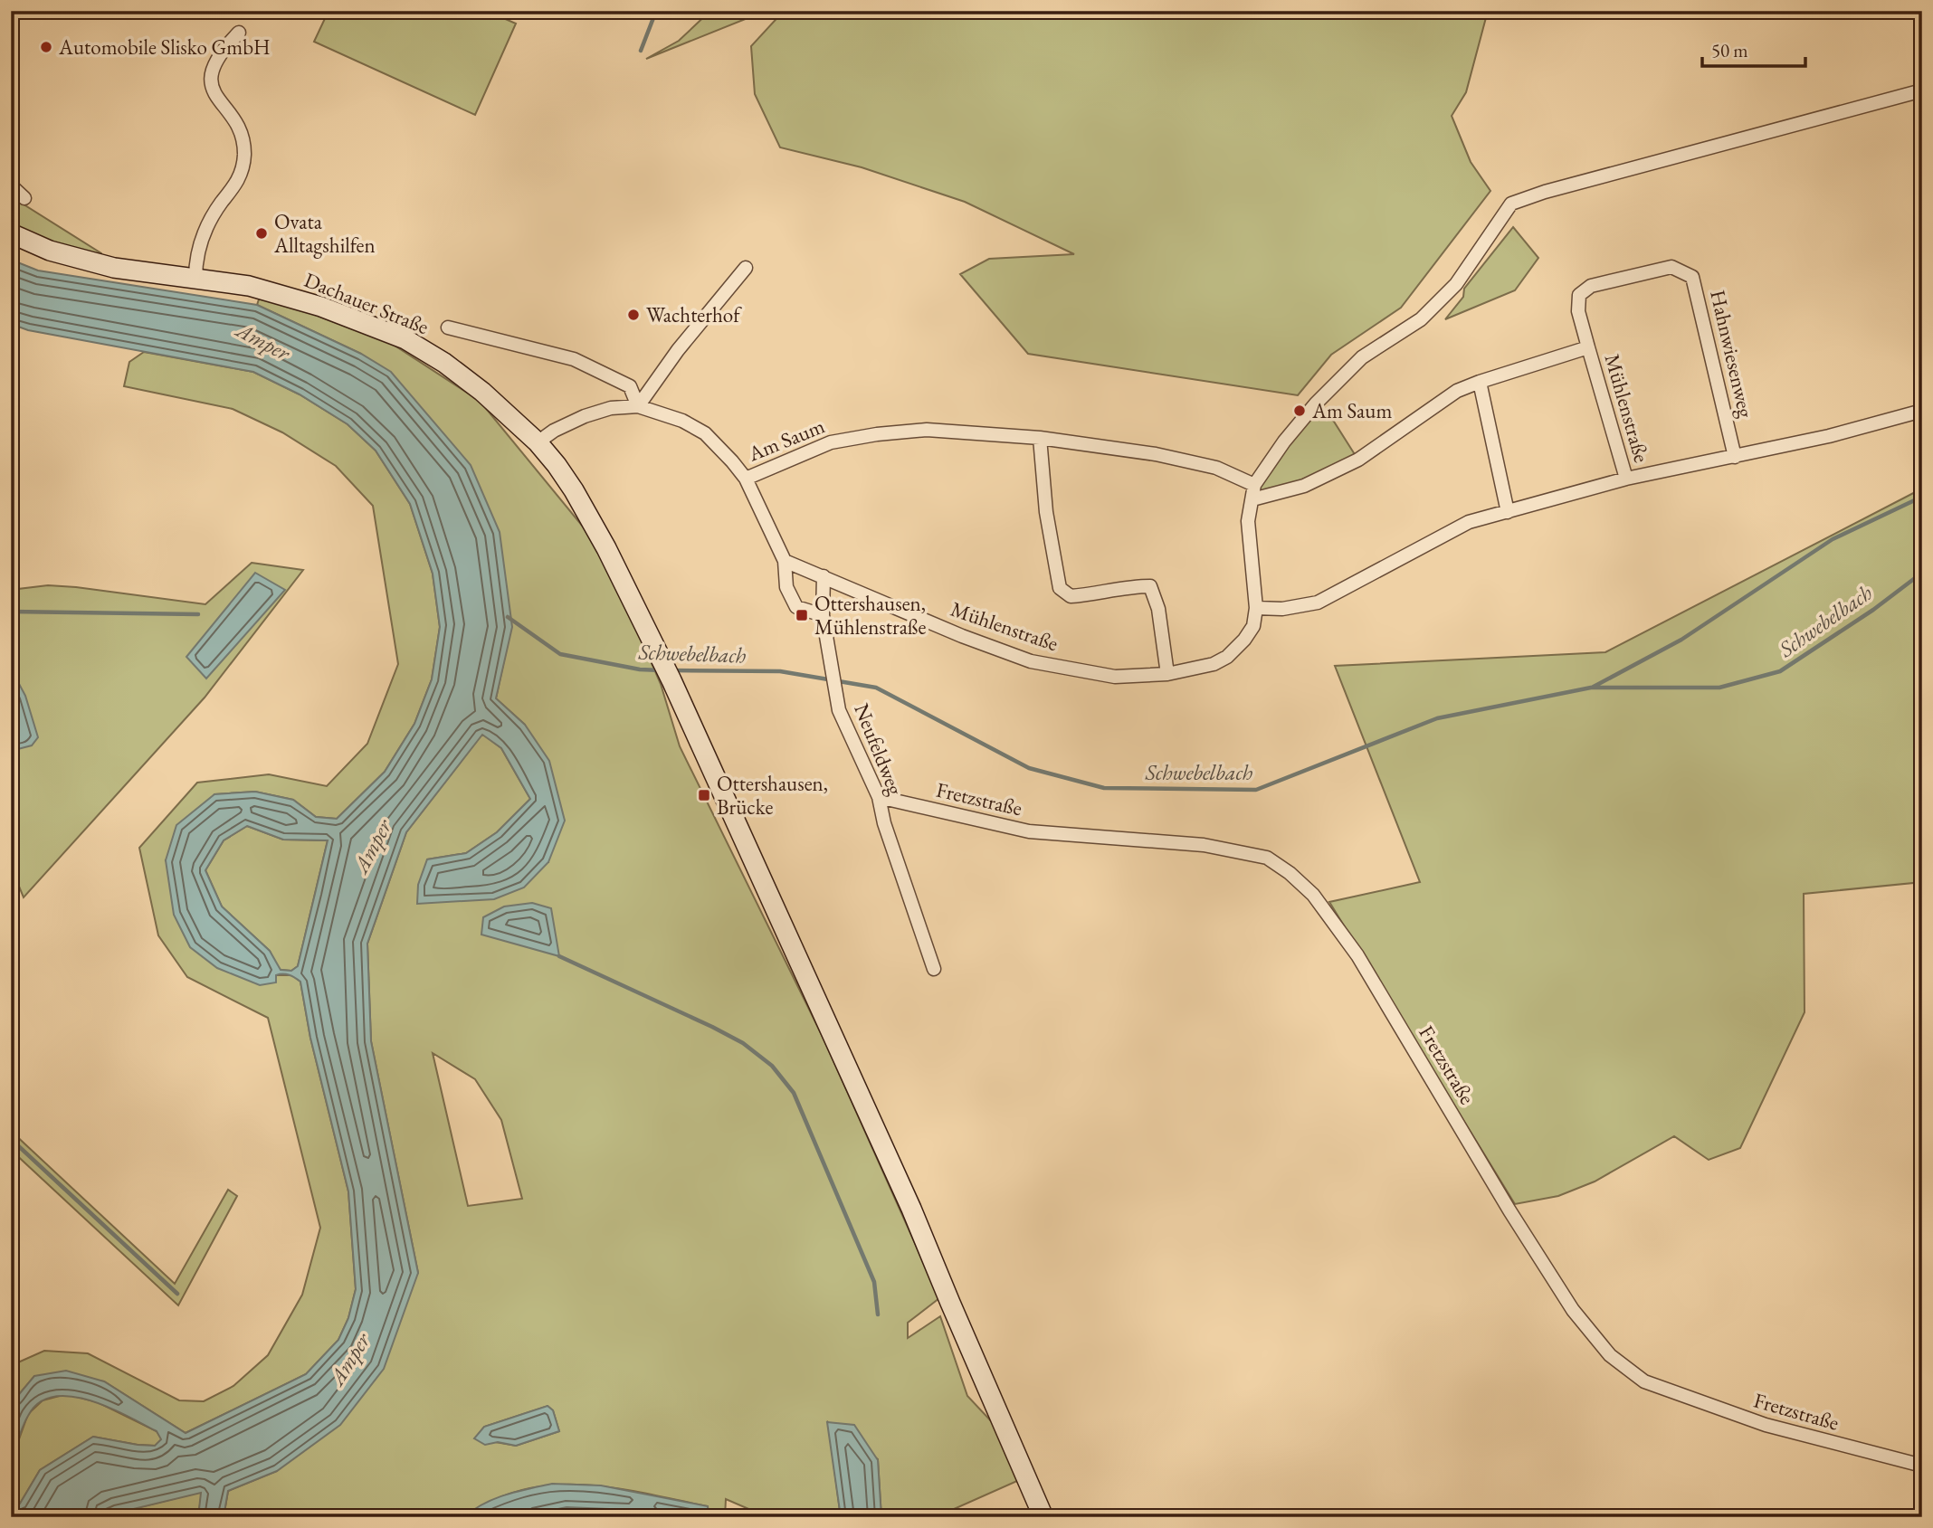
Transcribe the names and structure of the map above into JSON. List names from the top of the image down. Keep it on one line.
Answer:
{"streets":{"main road":["Dachauer Straße"],"street":["Hahnwiesenweg","Mühlenstraße","Am Saum","Neufeldweg","Fretzstraße"]},"crossings":[["Hahnwiesenweg","Mühlenstraße"],["Mühlenstraße","Neufeldweg"],["Neufeldweg","Fretzstraße"]],"water":["Amper","Schwebelbach"],"places":{"other":["Automobile Slisko GmbH","Ovata Alltagshilfen","Wachterhof","Am Saum"],"transit":["Ottershausen, Mühlenstraße","Ottershausen, Brücke"]},"scale_bar":"50 m"}
